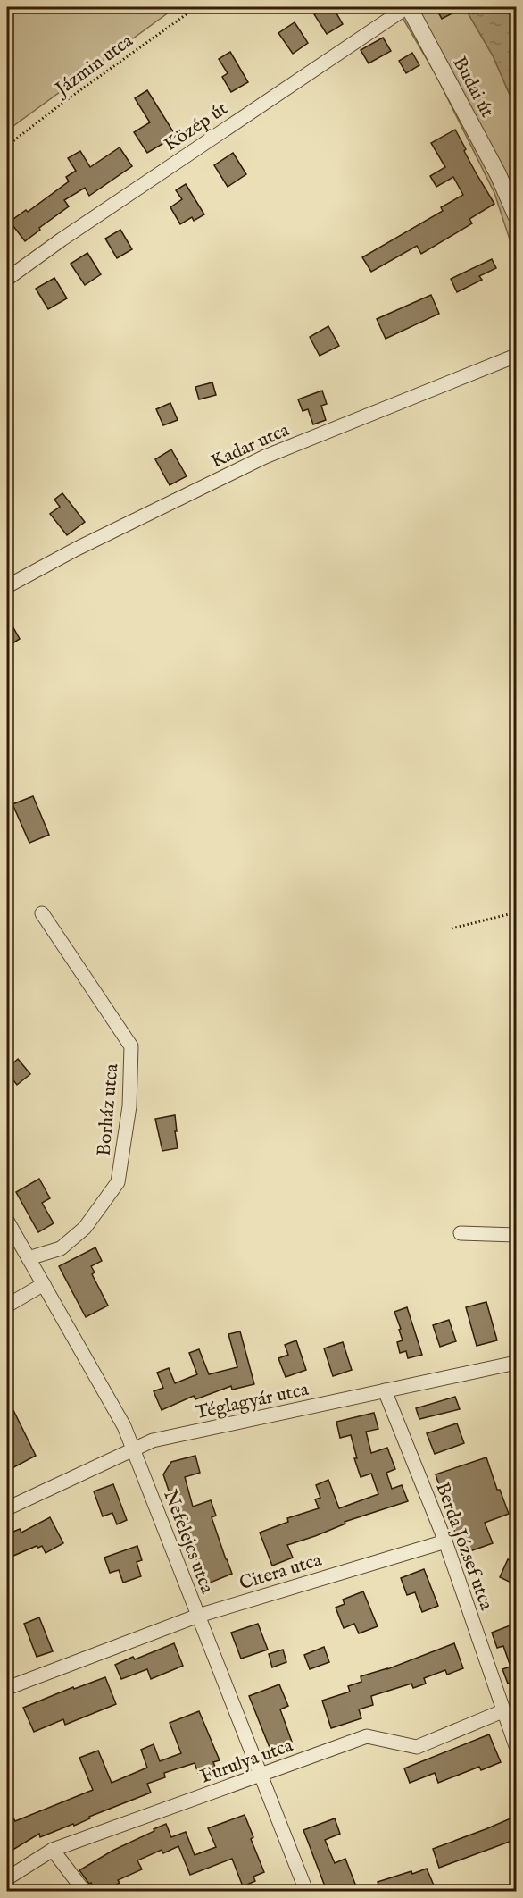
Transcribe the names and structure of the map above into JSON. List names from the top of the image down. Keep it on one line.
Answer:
{"streets":{"street":["Budai út","Közép út","Kadar utca","Borház utca","Téglagyár utca","Nefelejcs utca","Berda József utca","Citera utca","Furulya utca"],"path":["Jázmin utca"]},"crossings":[["Budai út","Közép út"],["Borház utca","Nefelejcs utca"],["Téglagyár utca","Nefelejcs utca"],["Téglagyár utca","Berda József utca"],["Nefelejcs utca","Citera utca"],["Nefelejcs utca","Furulya utca"],["Berda József utca","Citera utca"],["Berda József utca","Furulya utca"]]}
